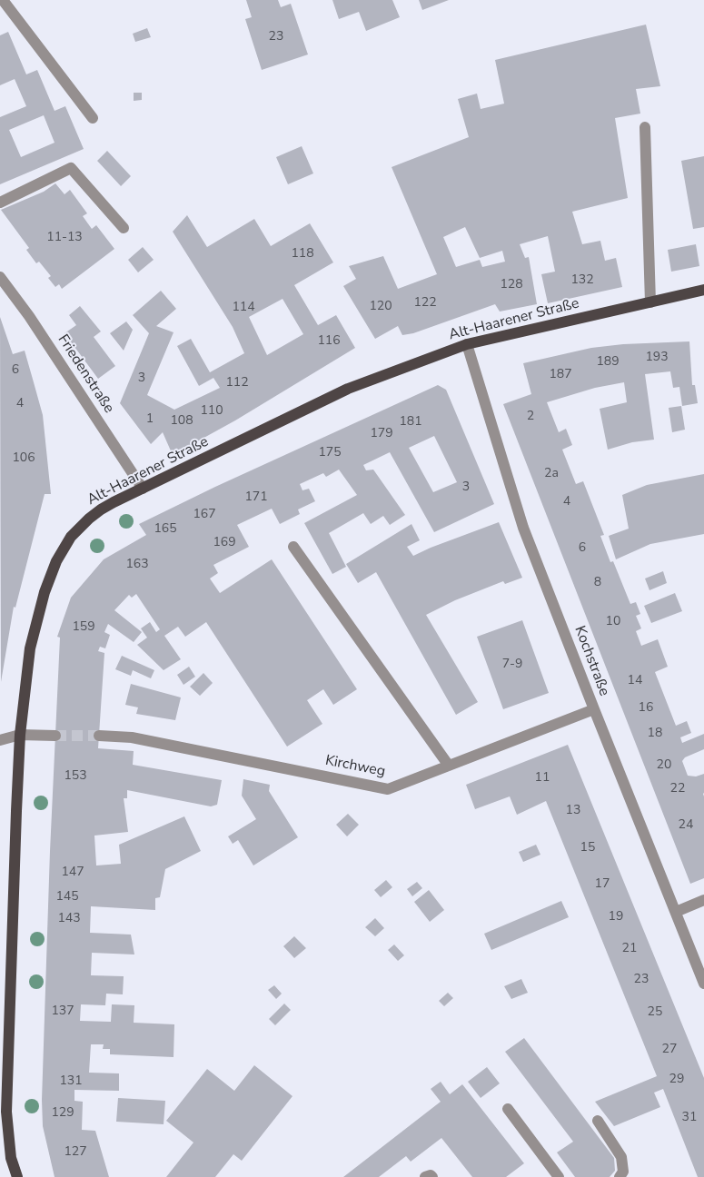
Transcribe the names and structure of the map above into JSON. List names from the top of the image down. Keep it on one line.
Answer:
{"streets":{"main road":["Alt-Haarener Straße"],"street":["Friedenstraße","Kochstraße","Kirchweg"]},"crossings":[["Alt-Haarener Straße","Friedenstraße"],["Alt-Haarener Straße","Kochstraße"],["Kochstraße","Kirchweg"]],"house_numbers":["23","11-13","118","132","128","122","120","114","116","193","189","6","187","3","112","4","110","2","1","108","181","179","175","106","2a","3","171","4","167","165","169","6","163","8","10","159","7-9","14","16","18","20","153","11","22","13","24","15","147","17","145","19","143","21","23","137","25","27","29","131","129","31","127"]}
